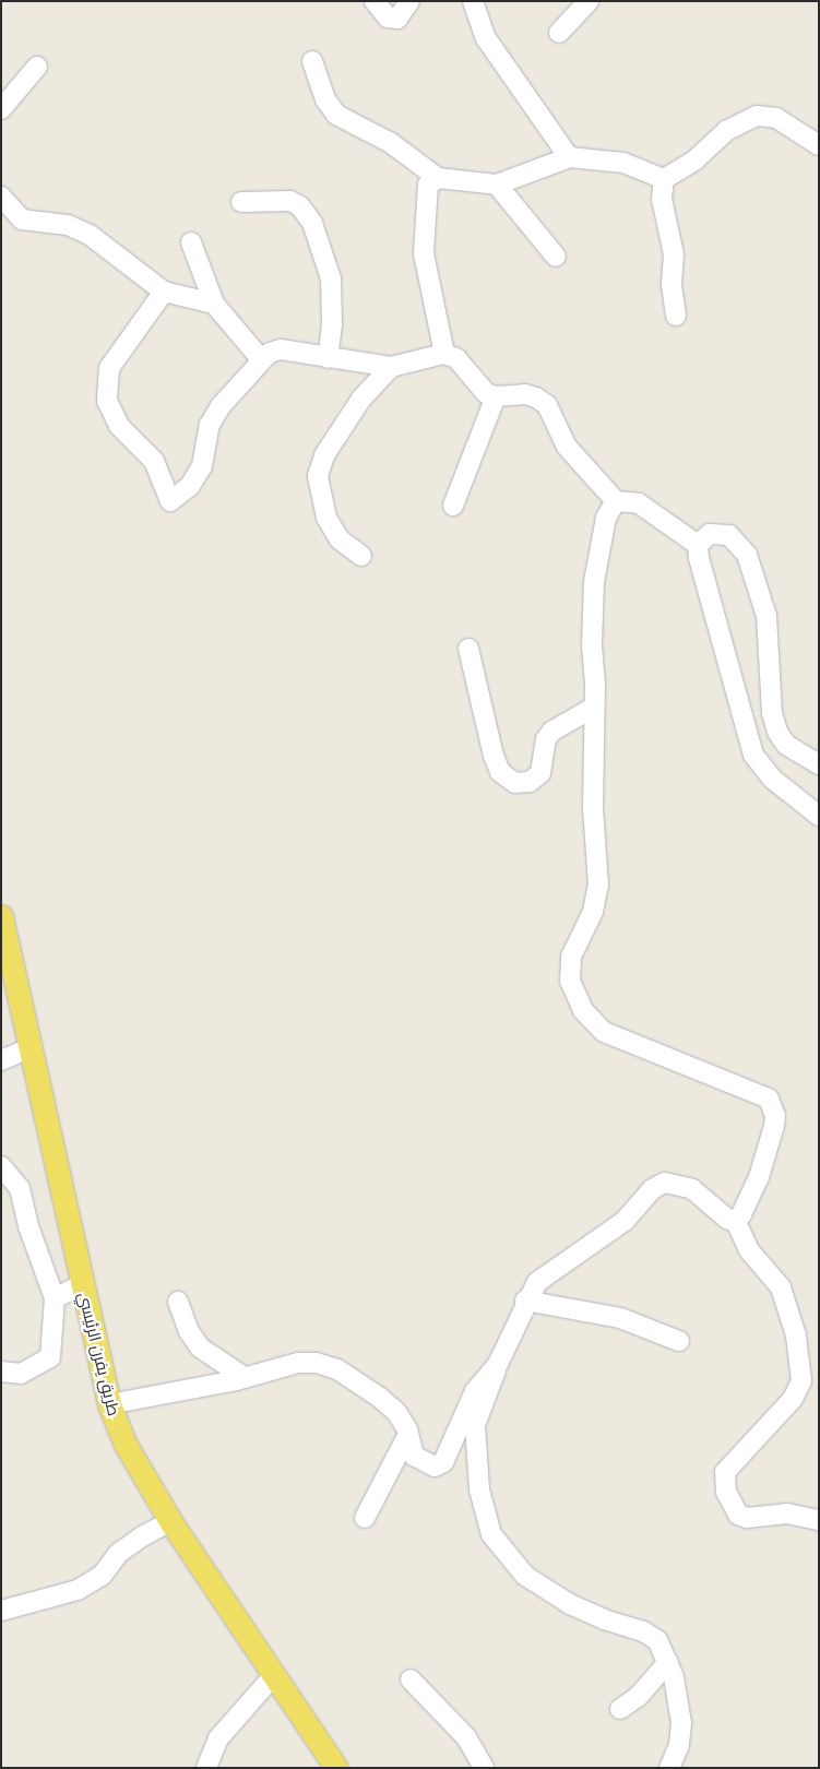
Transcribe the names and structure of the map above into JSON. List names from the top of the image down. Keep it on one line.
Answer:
{"streets":{"main road":["طريق يفرن الرئيسي"]}}
